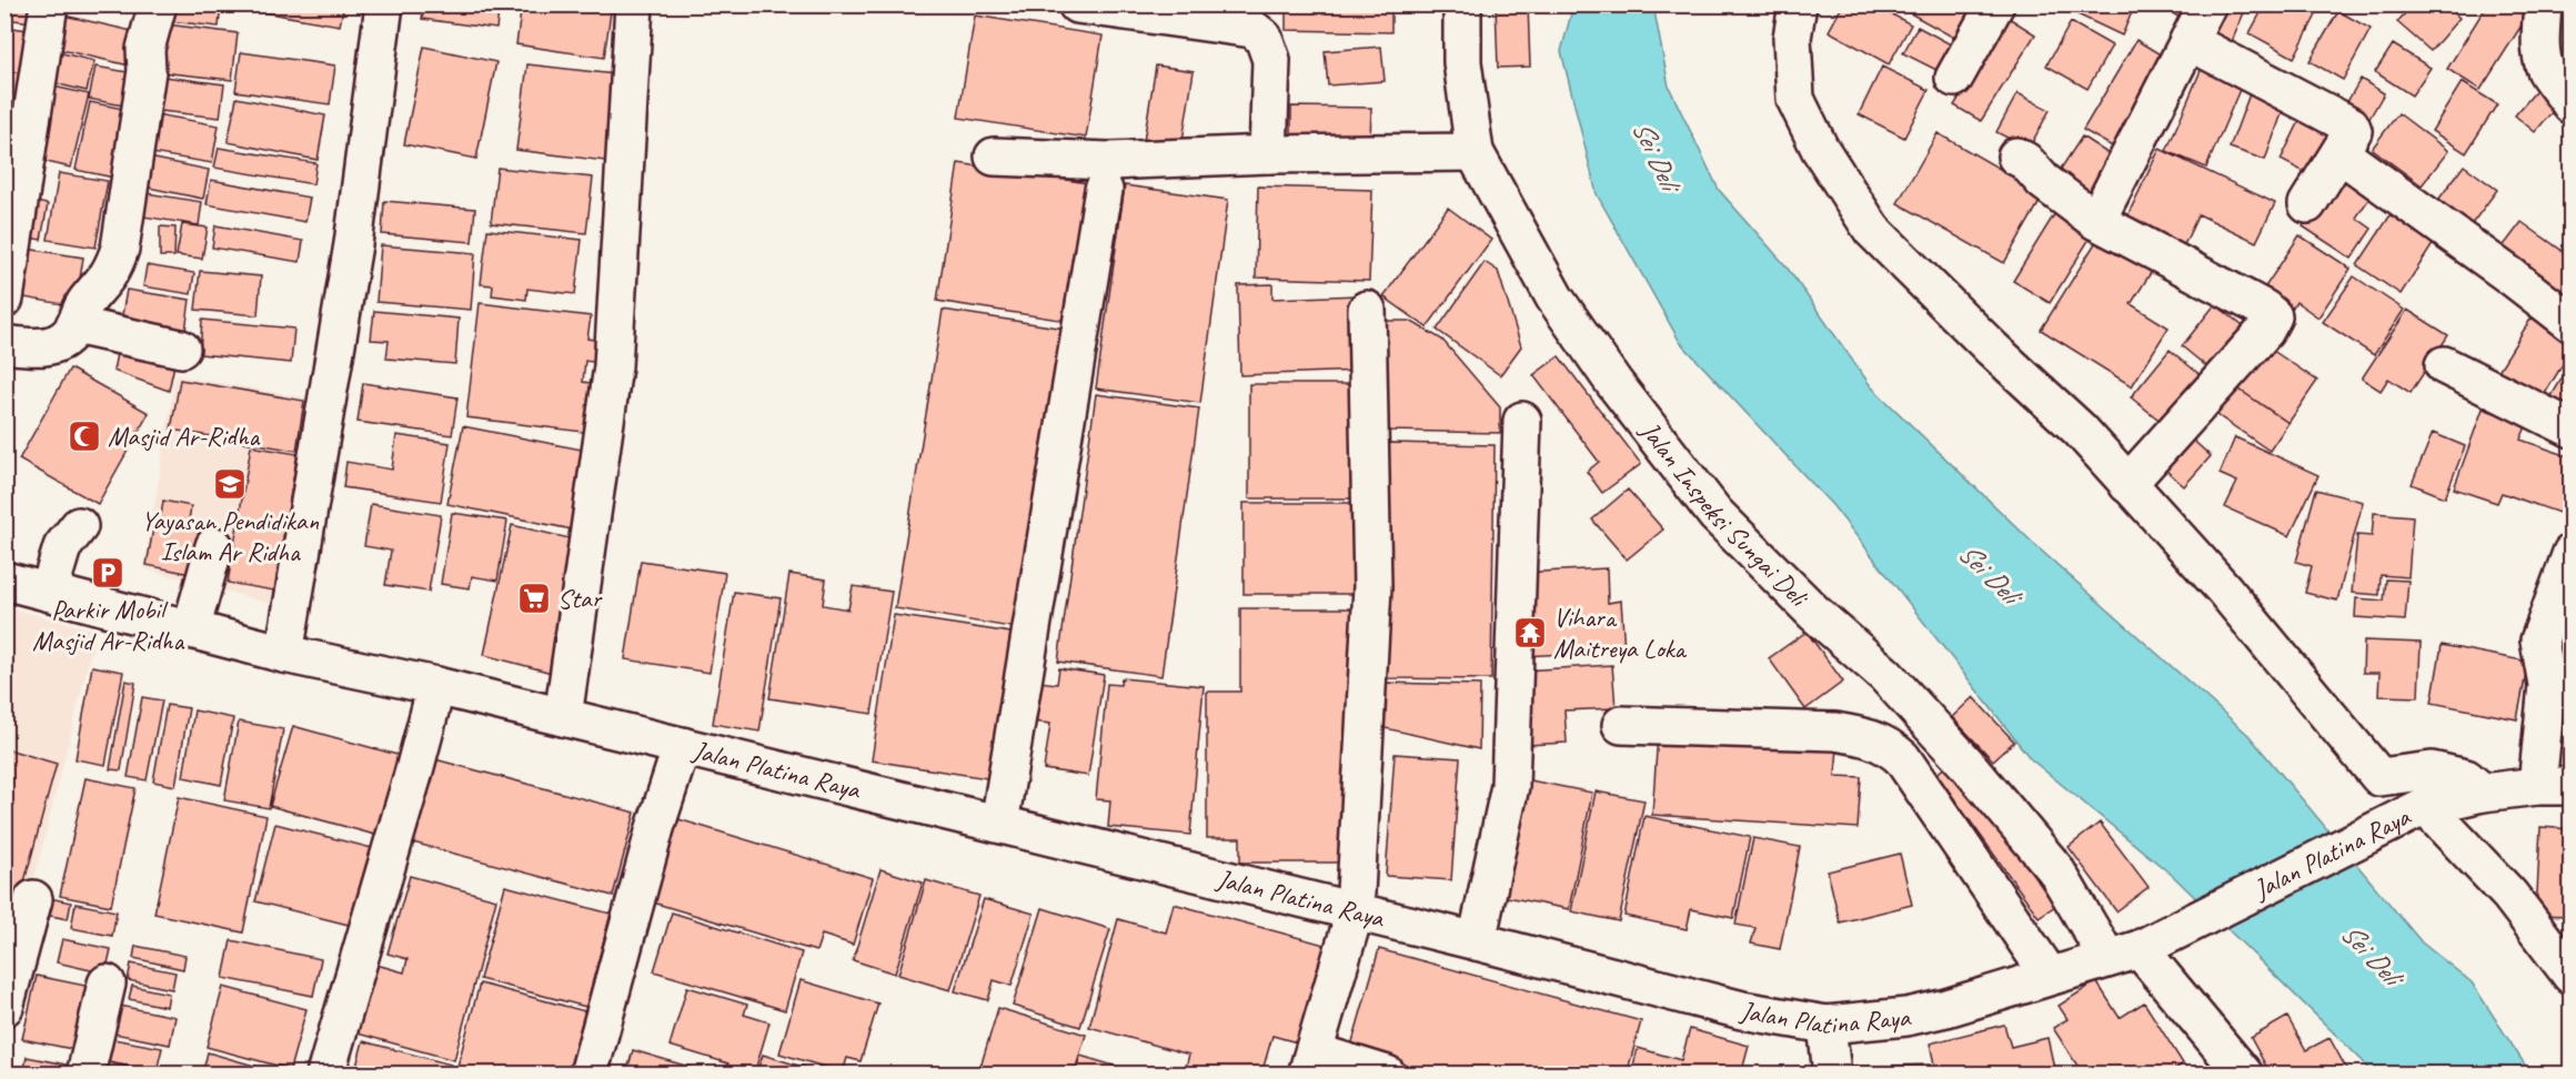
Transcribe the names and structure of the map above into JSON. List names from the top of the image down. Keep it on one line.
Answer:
{"streets":{"street":["Jalan Inspeksi Sungai Deli","Jalan Platina Raya"]},"crossings":[["Jalan Inspeksi Sungai Deli","Jalan Platina Raya"]],"water":["Sei Deli"],"places":{"mosque":["Masjid Ar-Ridha"],"school or university":["Yayasan Pendidikan Islam Ar Ridha"],"parking":["Parkir Mobil Masjid Ar-Ridha"],"supermarket":["Star"],"temple":["Vihara Maitreya Loka"]}}
